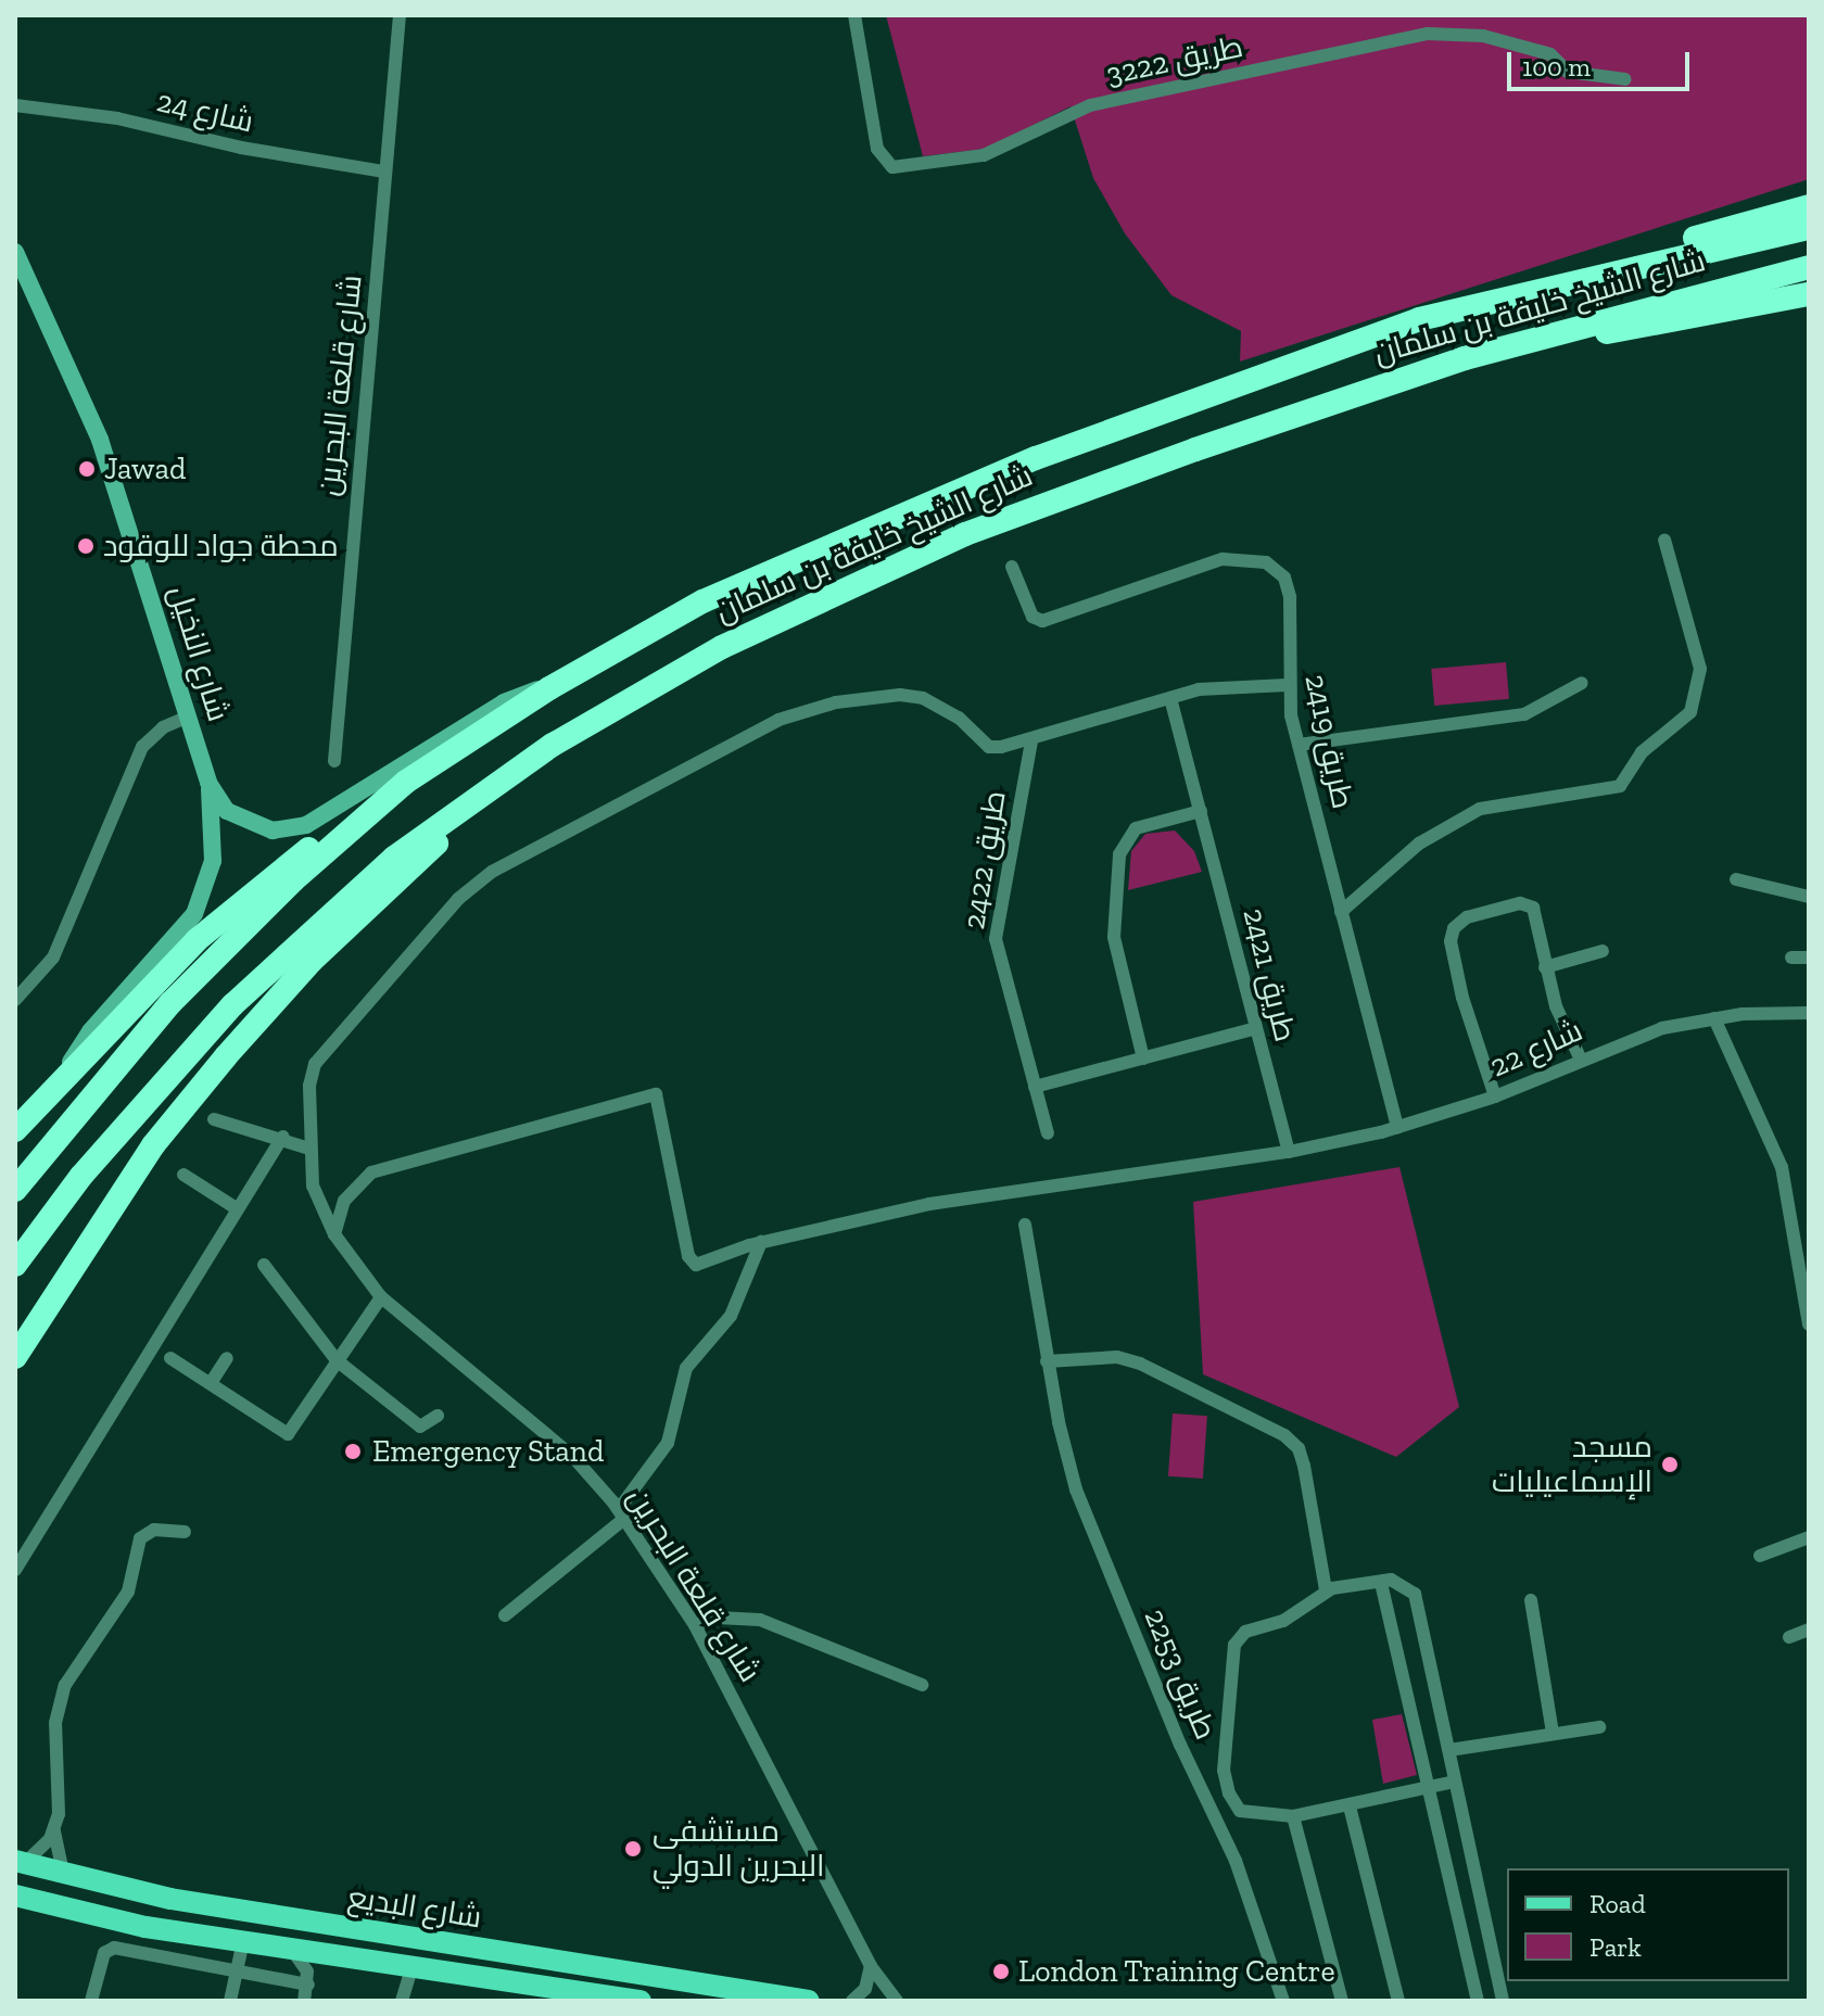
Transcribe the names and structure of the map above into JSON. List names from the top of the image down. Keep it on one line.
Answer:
{"streets":{"highway":["شارع الشيخ خليفة بن سلمان"],"main road":["شارع البديع"],"street":["طريق 3222","شارع 24","شارع قلعة البحرين","شارع النخيل","طريق 2419","طريق 2422","طريق 2421","شارع 22","طريق 2253"]},"crossings":[["شارع 24","شارع قلعة البحرين"],["شارع الشيخ خليفة بن سلمان","شارع النخيل"],["شارع قلعة البحرين","طريق 2422"],["شارع قلعة البحرين","شارع 22"],["طريق 2419","طريق 2422"],["طريق 2419","شارع 22"],["طريق 2422","طريق 2421"],["طريق 2421","شارع 22"]],"places":["Jawad","محطة جواد للوقود","Emergency Stand","مسجد الإسماعيليات","مستشفى البحرين الدولي","London Training Centre"],"legend":["Road","Park"],"scale_bar":"100 m"}
